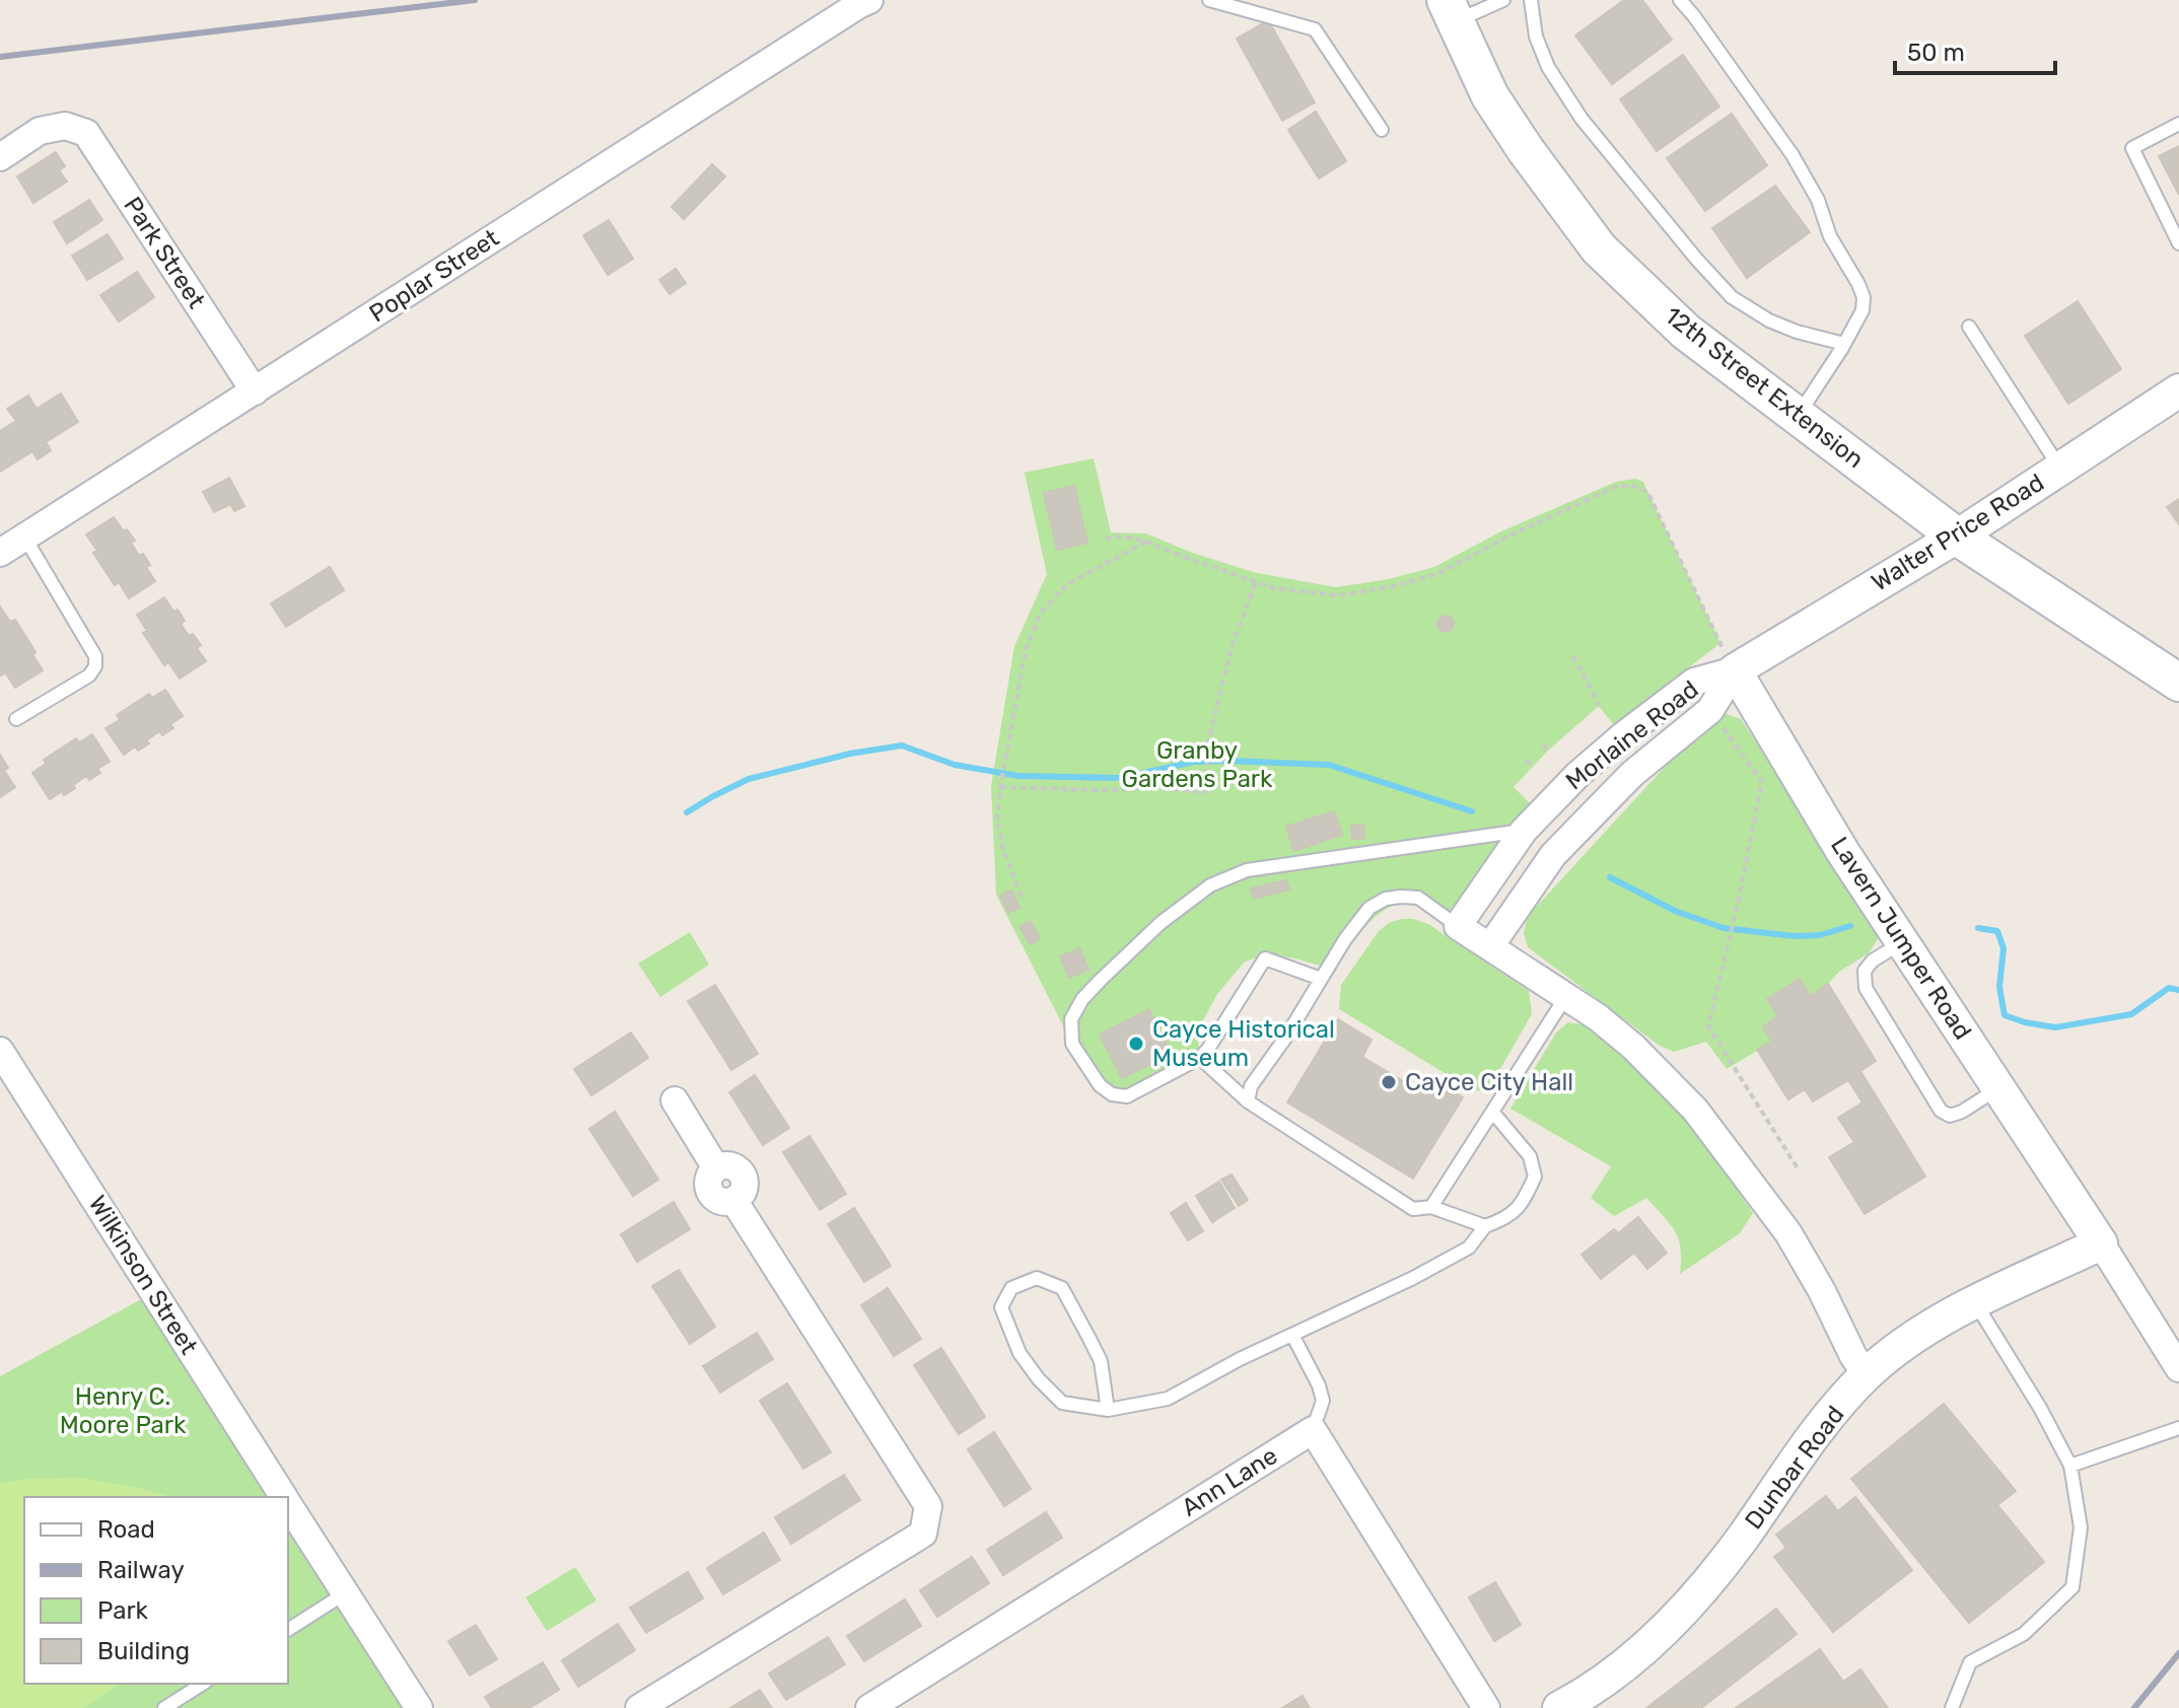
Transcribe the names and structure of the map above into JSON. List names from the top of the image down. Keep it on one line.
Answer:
{"streets":{"main road":["12th Street Extension"],"street":["Park Street","Poplar Street","Walter Price Road","Morlaine Road","Lavern Jumper Road","Wilkinson Street","Dunbar Road","Ann Lane"]},"crossings":[["Park Street","Poplar Street"],["12th Street Extension","Walter Price Road"],["Walter Price Road","Morlaine Road"],["Walter Price Road","Lavern Jumper Road"],["Morlaine Road","Lavern Jumper Road"],["Lavern Jumper Road","Dunbar Road"]],"parks":["Granby Gardens Park","Henry C. Moore Park"],"places":["Cayce Historical Museum","Cayce City Hall"],"legend":["Road","Railway","Park","Building"],"scale_bar":"50 m"}
